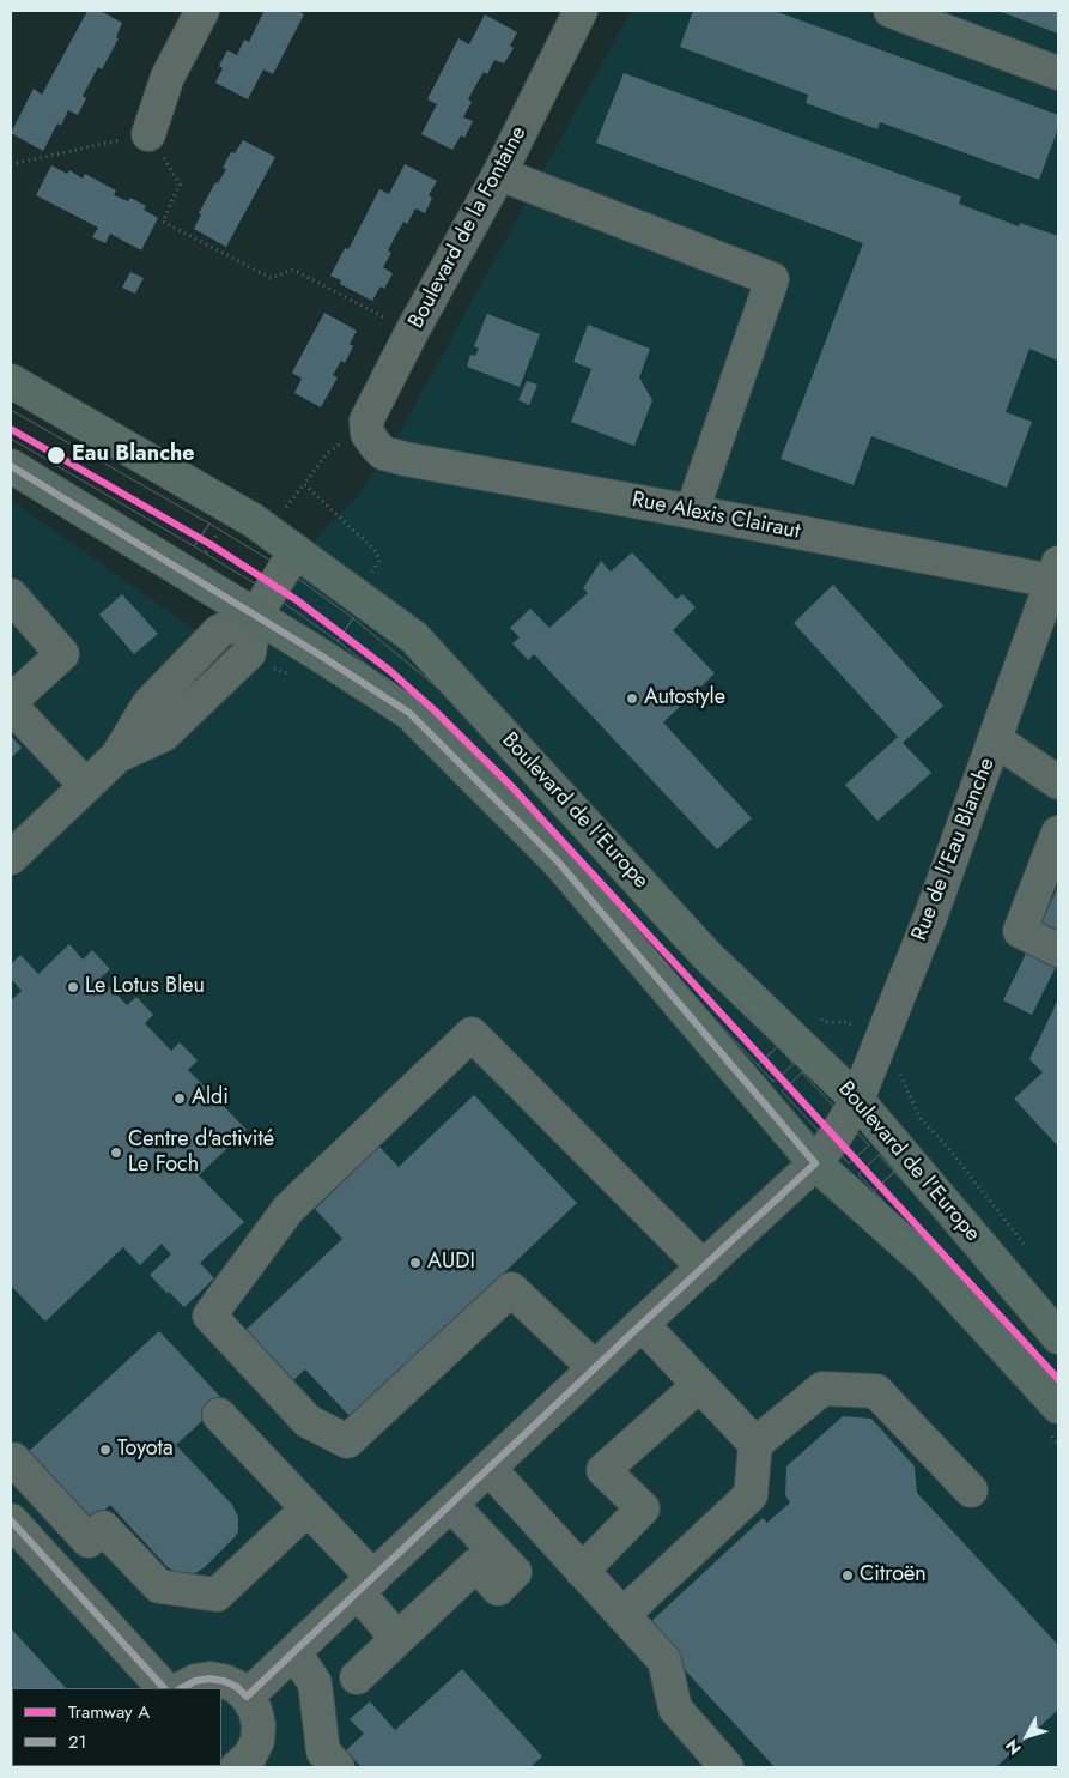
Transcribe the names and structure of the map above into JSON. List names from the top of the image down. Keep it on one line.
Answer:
{"streets":{"main road":["Boulevard de l'Europe"],"street":["Boulevard de la Fontaine","Rue Alexis Clairaut","Rue de l'Eau Blanche"]},"crossings":[["Boulevard de la Fontaine","Rue Alexis Clairaut"],["Rue Alexis Clairaut","Rue de l'Eau Blanche"],["Boulevard de l'Europe","Rue de l'Eau Blanche"]],"places":["Eau Blanche","Autostyle","Le Lotus Bleu","Aldi","Centre d'activité Le Foch","AUDI","Toyota","Citroën"],"lines":["tram line A","transit line 21"],"legend":["Tramway A","21"],"north":"bottom left"}
